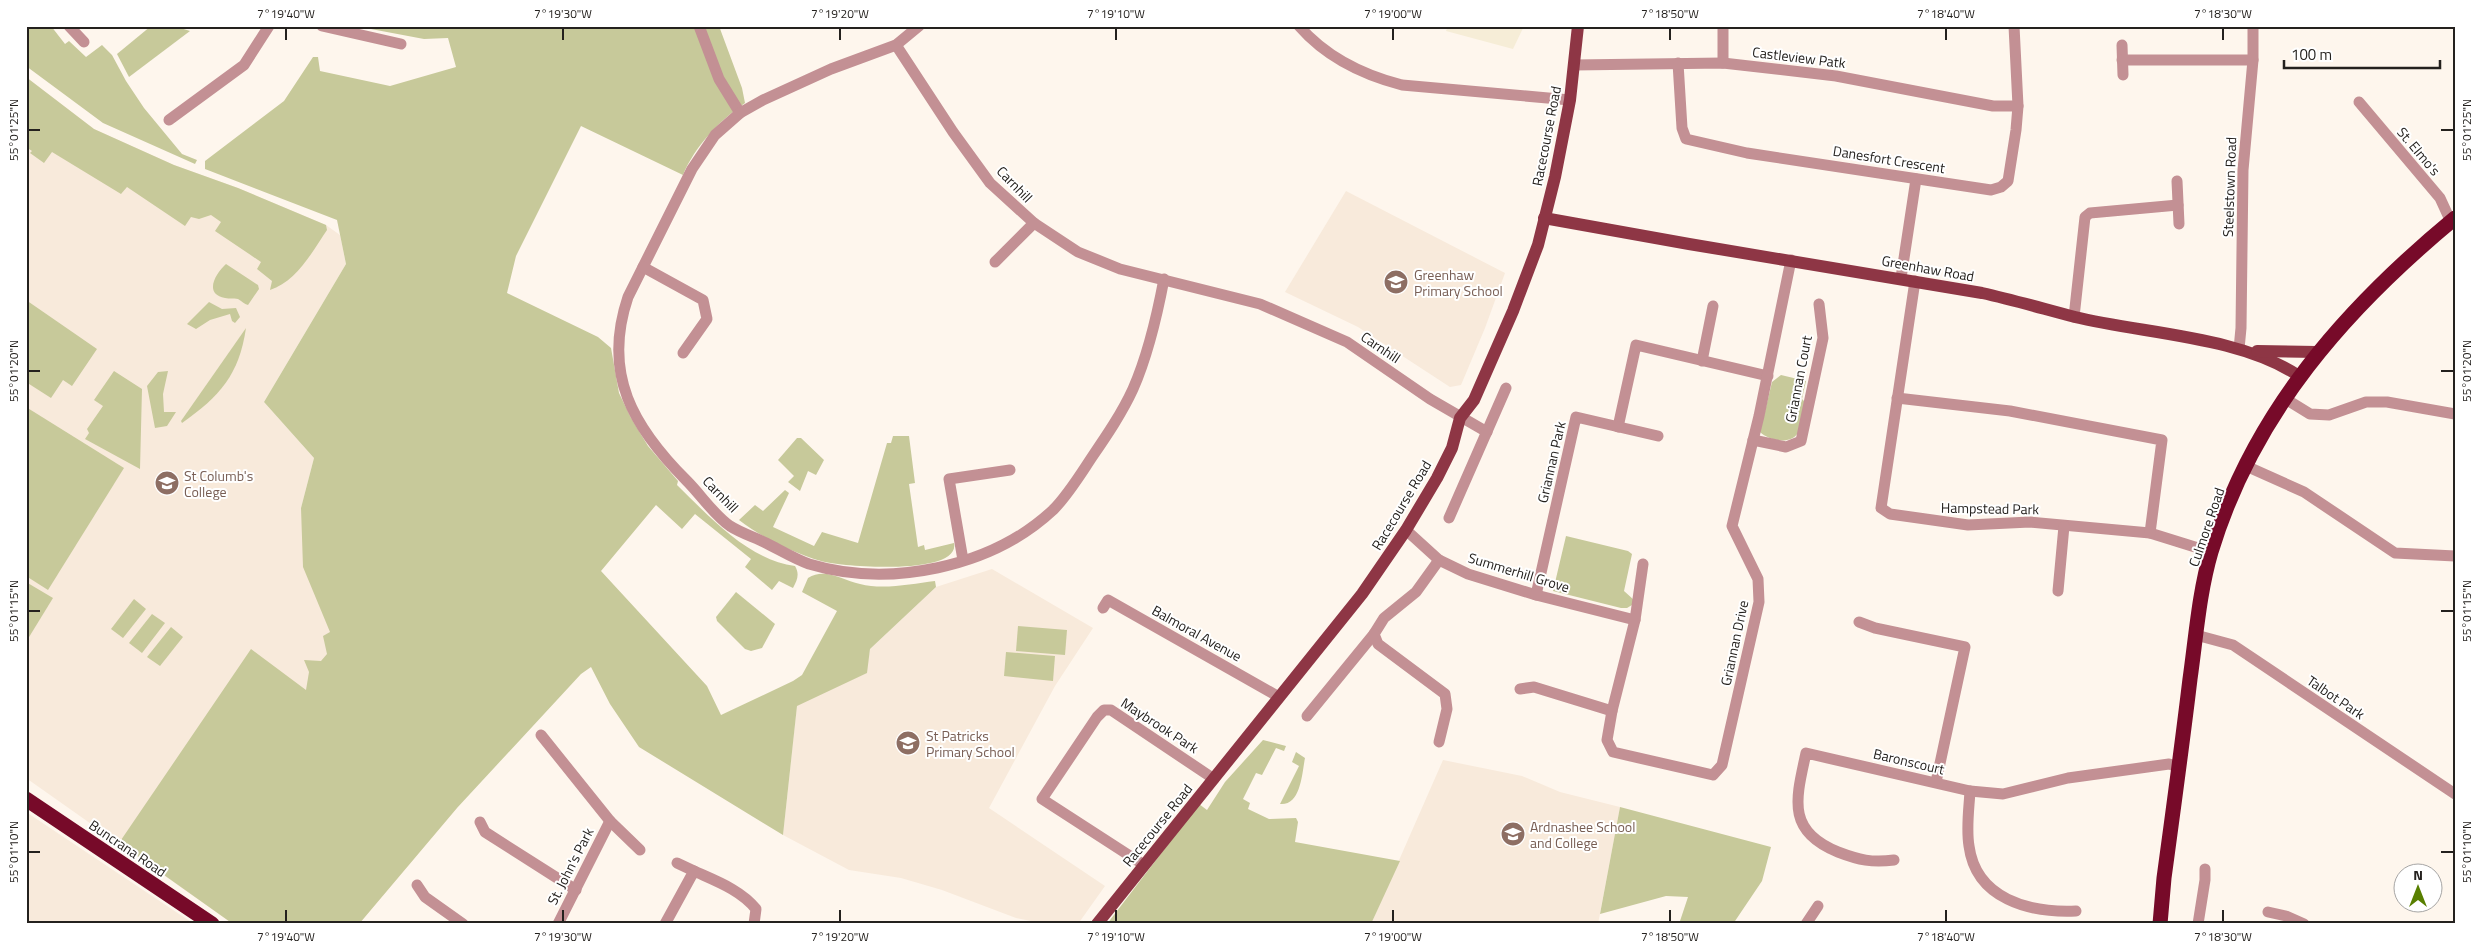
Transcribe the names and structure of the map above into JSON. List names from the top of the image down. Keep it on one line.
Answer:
{"streets":{"highway":["Culmore Road","Buncrana Road"],"main road":["Racecourse Road","Greenhaw Road"],"street":["Castleview Patk","St. Elmo's","Danesfort Crescent","Carnhill","Steelstown Road","Griannan Court","Griannan Park","Hampstead Park","Summerhill Grove","Balmoral Avenue","Griannan Drive","Talbot Park","Maybrook Park","Baronscourt","St. John's Park"]},"crossings":[["Castleview Patk","Racecourse Road"],["Castleview Patk","Danesfort Crescent"],["Racecourse Road","Carnhill"],["Racecourse Road","Greenhaw Road"],["Racecourse Road","Summerhill Grove"],["Racecourse Road","Balmoral Avenue"],["Racecourse Road","Maybrook Park"],["St. Elmo's","Culmore Road"],["Steelstown Road","Greenhaw Road"],["Greenhaw Road","Hampstead Park"],["Greenhaw Road","Culmore Road"],["Greenhaw Road","Griannan Drive"],["Griannan Court","Griannan Drive"],["Griannan Park","Summerhill Grove"],["Hampstead Park","Culmore Road"],["Culmore Road","Talbot Park"],["Culmore Road","Baronscourt"],["Summerhill Grove","Griannan Drive"]],"places":{"school or university":["Greenhaw Primary School","St Columb's College","St Patricks Primary School","Ardnashee School and College"]},"scale_bar":"100 m","north":"top","coordinates":["7°19'40\"W","7°19'30\"W","7°19'20\"W","7°19'10\"W","7°19'00\"W","7°18'50\"W","7°18'40\"W","7°18'30\"W","55°01'25\"N","55°01'20\"N","55°01'15\"N","55°01'10\"N"]}
